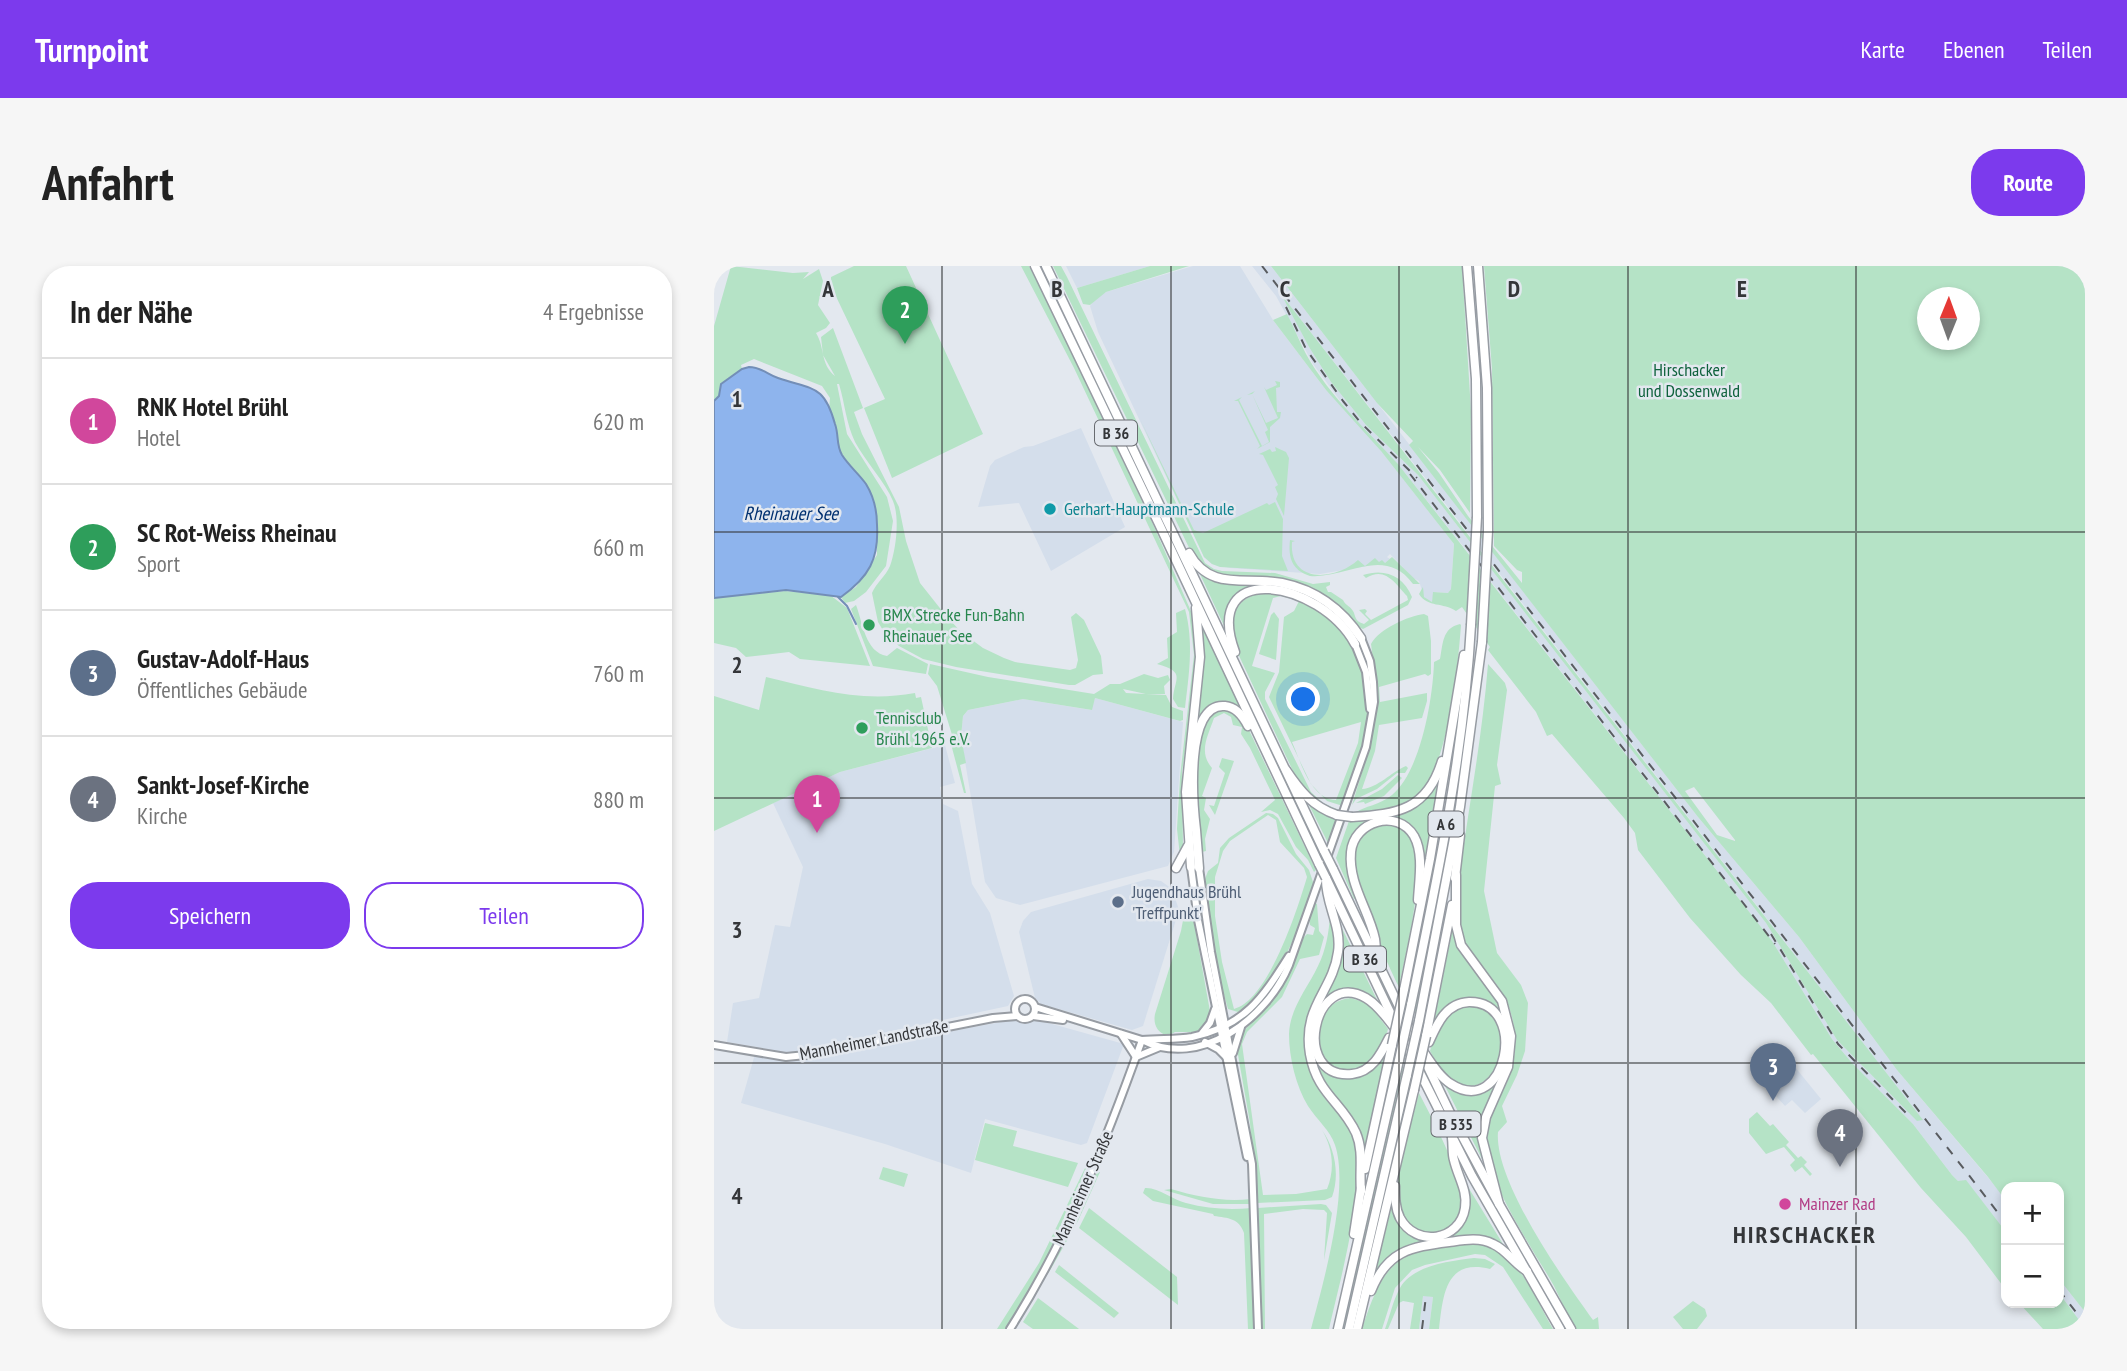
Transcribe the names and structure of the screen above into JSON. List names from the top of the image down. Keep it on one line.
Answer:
{"streets":{"highway":["B 36","A 6","B 535"],"main road":["Mannheimer Landstraße","Mannheimer Straße"]},"crossings":[["B 36","B 535"]],"districts":["HIRSCHACKER"],"water":["Rheinauer See"],"parks":["Hirschacker und Dossenwald"],"places":["Gerhart-Hauptmann-Schule","BMX Strecke Fun-Bahn Rheinauer See","Tennisclub Brühl 1965 e.V.","Jugendhaus Brühl 'Treffpunkt'","Mainzer Rad"],"north":"top","page":{"header":"Turnpoint","nav":["Karte","Ebenen","Teilen"],"buttons":["Route",["Speichern","Teilen"]],"title":"Anfahrt","heading":["In der Nähe","4 Ergebnisse"],"pins":["2","1","3","4"],"list":[{"mark":"1","name":"RNK Hotel Brühl","note":"Hotel","value":"620 m"},{"mark":"2","name":"SC Rot-Weiss Rheinau","note":"Sport","value":"660 m"},{"mark":"3","name":"Gustav-Adolf-Haus","note":"Öffentliches Gebäude","value":"760 m"},{"mark":"4","name":"Sankt-Josef-Kirche","note":"Kirche","value":"880 m"}],"map_buttons":["+","−"]},"grid":{"columns":["A","B","C","D","E"],"rows":["1","2","3","4"]}}
